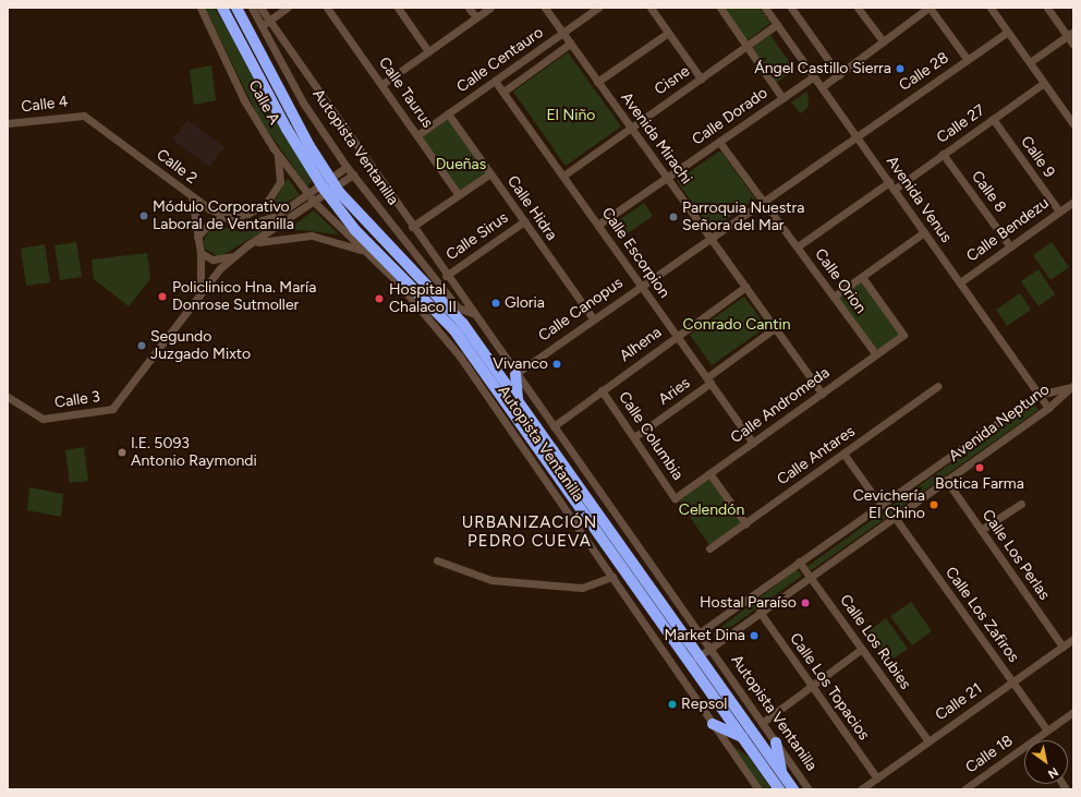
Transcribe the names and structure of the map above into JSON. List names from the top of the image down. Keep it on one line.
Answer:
{"streets":{"highway":["Autopista Ventanilla"],"street":["Calle Centauro","Calle 28","Cisne","Calle Taurus","Calle A","Calle 4","Calle Dorado","Calle 27","Avenida Mirachi","Calle 9","Calle 2","Calle 8","Avenida Venus","Calle Hidra","Calle Bendezu","Calle Sirus","Calle Escorpion","Calle Orion","Calle Canopus","Alhena","Aries","Calle 3","Calle Andromeda","Avenida Neptuno","Calle Columbia","Calle Antares","Calle Los Perlas","Calle Los Zafiros","Calle Los Rubies","Calle Los Topacios","Calle 21","Calle 18"]},"crossings":[["Calle Centauro","Calle Taurus"],["Calle Centauro","Avenida Mirachi"],["Calle Centauro","Calle Hidra"],["Calle Centauro","Calle Escorpion"],["Calle 28","Avenida Venus"],["Calle 28","Calle Canopus"],["Cisne","Avenida Mirachi"],["Cisne","Avenida Venus"],["Cisne","Calle Escorpion"],["Calle A","Autopista Ventanilla"],["Calle A","Calle 2"],["Calle 4","Calle 2"],["Calle Dorado","Avenida Mirachi"],["Calle Dorado","Avenida Venus"],["Calle Dorado","Calle Escorpion"],["Calle Dorado","Calle Orion"],["Calle 27","Calle 9"],["Calle 27","Calle 8"],["Calle 27","Avenida Venus"],["Calle 27","Calle Orion"],["Avenida Mirachi","Calle Canopus"],["Avenida Mirachi","Alhena"],["Avenida Mirachi","Aries"],["Avenida Mirachi","Calle Andromeda"],["Autopista Ventanilla","Calle 2"],["Autopista Ventanilla","Calle Sirus"],["Autopista Ventanilla","Calle Canopus"],["Autopista Ventanilla","Alhena"],["Autopista Ventanilla","Avenida Neptuno"],["Calle 9","Calle Bendezu"],["Calle 8","Calle Bendezu"],["Avenida Venus","Calle Bendezu"],["Avenida Venus","Calle Canopus"],["Avenida Venus","Avenida Neptuno"],["Calle Hidra","Calle Sirus"],["Calle Hidra","Calle Canopus"],["Calle Escorpion","Calle Canopus"],["Calle Escorpion","Alhena"],["Calle Escorpion","Aries"],["Calle Escorpion","Calle Andromeda"],["Calle Orion","Calle Canopus"],["Calle Orion","Calle Andromeda"],["Alhena","Calle Columbia"],["Aries","Calle Columbia"],["Calle Andromeda","Calle Columbia"],["Avenida Neptuno","Calle Los Perlas"],["Avenida Neptuno","Calle Los Zafiros"],["Avenida Neptuno","Calle Los Rubies"],["Avenida Neptuno","Calle Los Topacios"],["Calle Los Perlas","Calle 21"],["Calle Los Zafiros","Calle 21"],["Calle Los Zafiros","Calle 18"],["Calle Los Rubies","Calle 21"],["Calle Los Topacios","Calle 21"]],"districts":["URBANIZACIÓN PEDRO CUEVA"],"parks":["El Niño","Dueñas","Conrado Cantin","Celendón"],"places":["Ángel Castillo Sierra","Módulo Corporativo Laboral de Ventanilla","Parroquia Nuestra Señora del Mar","Policlinico Hna. María Donrose Sutmoller","Hospital Chalaco II","Gloria","Segundo Juzgado Mixto","Vivanco","I.E. 5093 Antonio Raymondi","Botica Farma","Cevichería El Chino","Hostal Paraíso","Market Dina","Repsol"],"north":"bottom right"}
